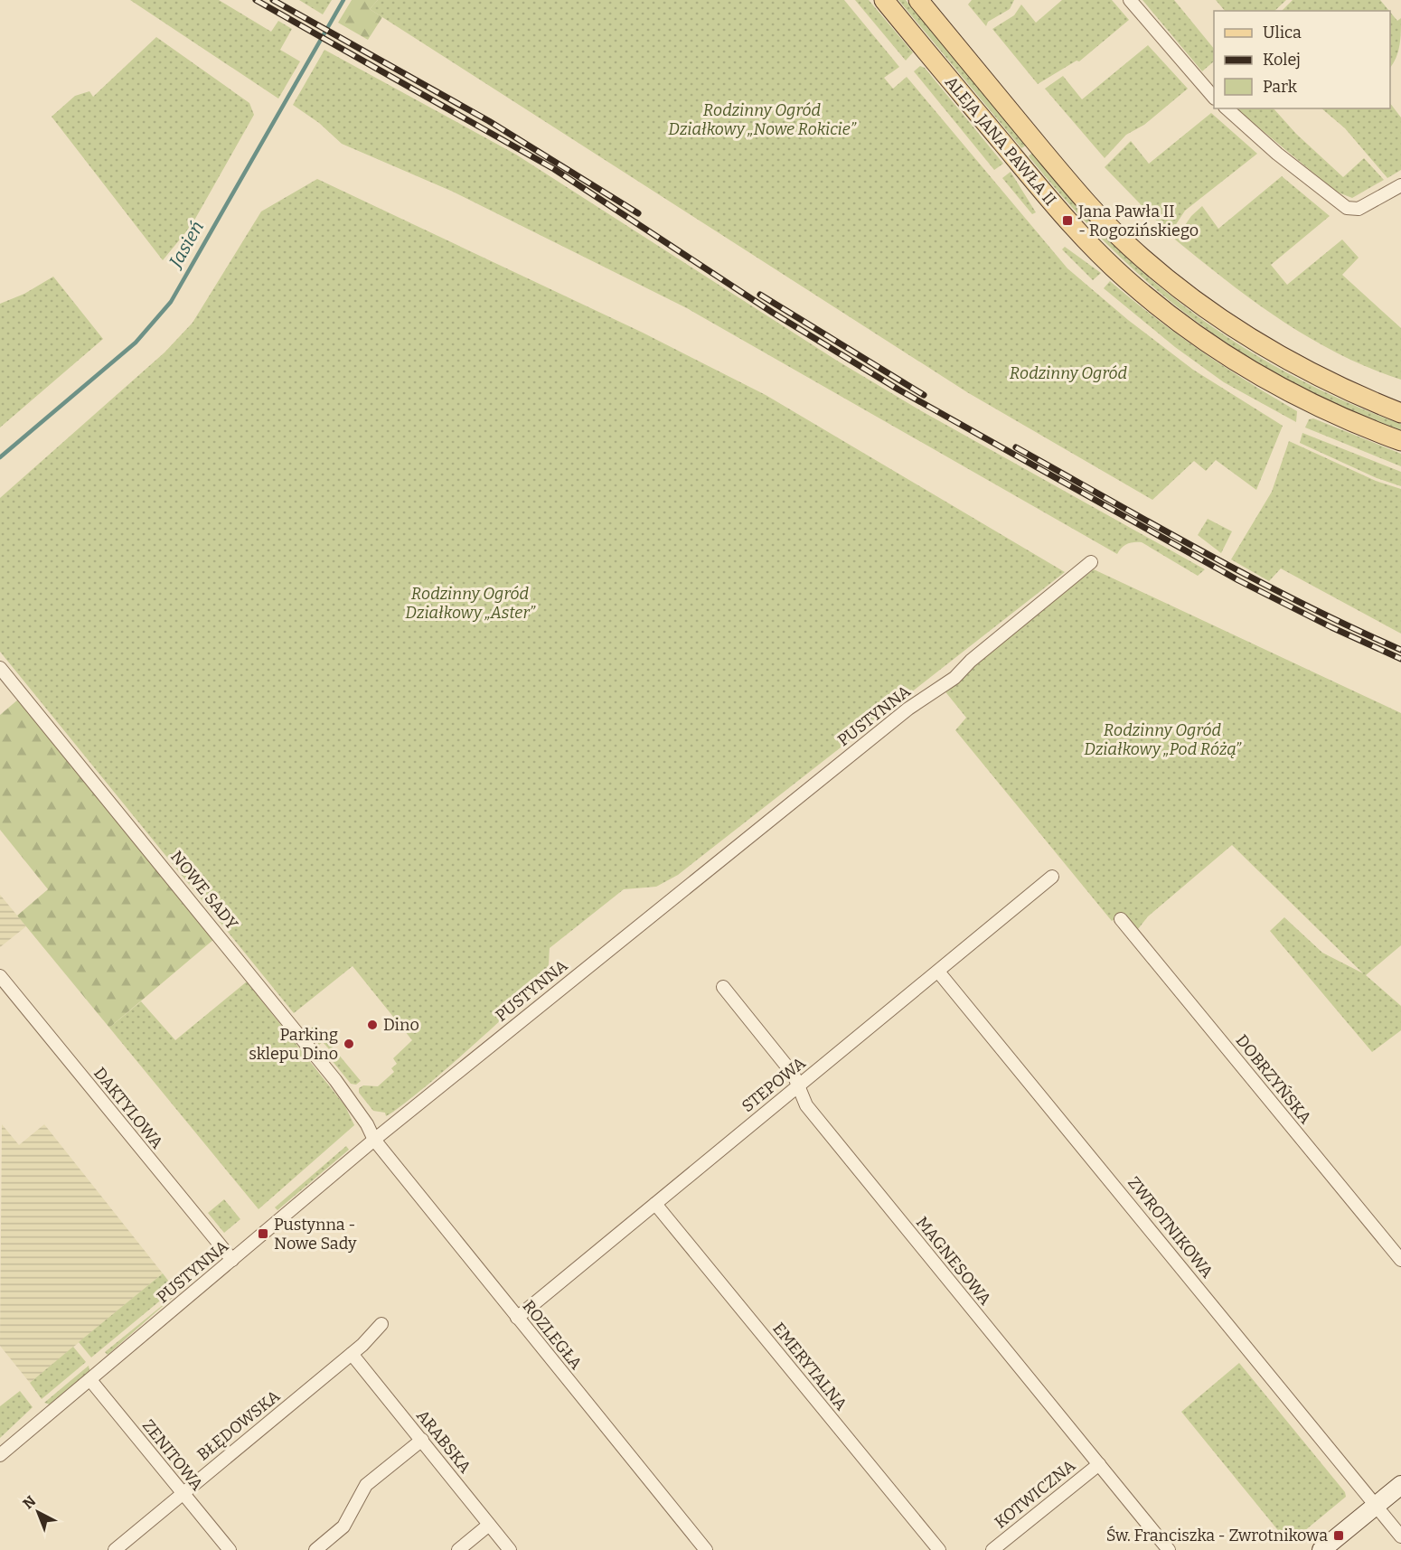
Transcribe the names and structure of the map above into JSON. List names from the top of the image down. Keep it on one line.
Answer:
{"streets":{"main road":["ALEJA JANA PAWŁA II"],"street":["PUSTYNNA","NOWE SADY","DOBRZYŃSKA","STEPOWA","DAKTYLOWA","ZWROTNIKOWA","MAGNESOWA","ROZLEGŁA","EMERYTALNA","BŁĘDOWSKA","ARABSKA","ZENITOWA","KOTWICZNA"]},"crossings":[["PUSTYNNA","NOWE SADY"],["PUSTYNNA","DAKTYLOWA"],["PUSTYNNA","ROZLEGŁA"],["PUSTYNNA","ZENITOWA"],["NOWE SADY","ROZLEGŁA"],["STEPOWA","ZWROTNIKOWA"],["STEPOWA","MAGNESOWA"],["STEPOWA","ROZLEGŁA"],["STEPOWA","EMERYTALNA"],["MAGNESOWA","KOTWICZNA"],["BŁĘDOWSKA","ARABSKA"],["BŁĘDOWSKA","ZENITOWA"]],"water":["Jasień"],"parks":["Rodzinny Ogród Działkowy „Nowe Rokicie”","Rodzinny Ogród","Rodzinny Ogród Działkowy „Aster”","Rodzinny Ogród Działkowy „Pod Różą”"],"places":{"transit":["Jana Pawła II - Rogozińskiego","Pustynna - Nowe Sady","Św. Franciszka - Zwrotnikowa"],"other":["Dino","Parking sklepu Dino"]},"legend":["Ulica","Kolej","Park"],"north":"top left"}
